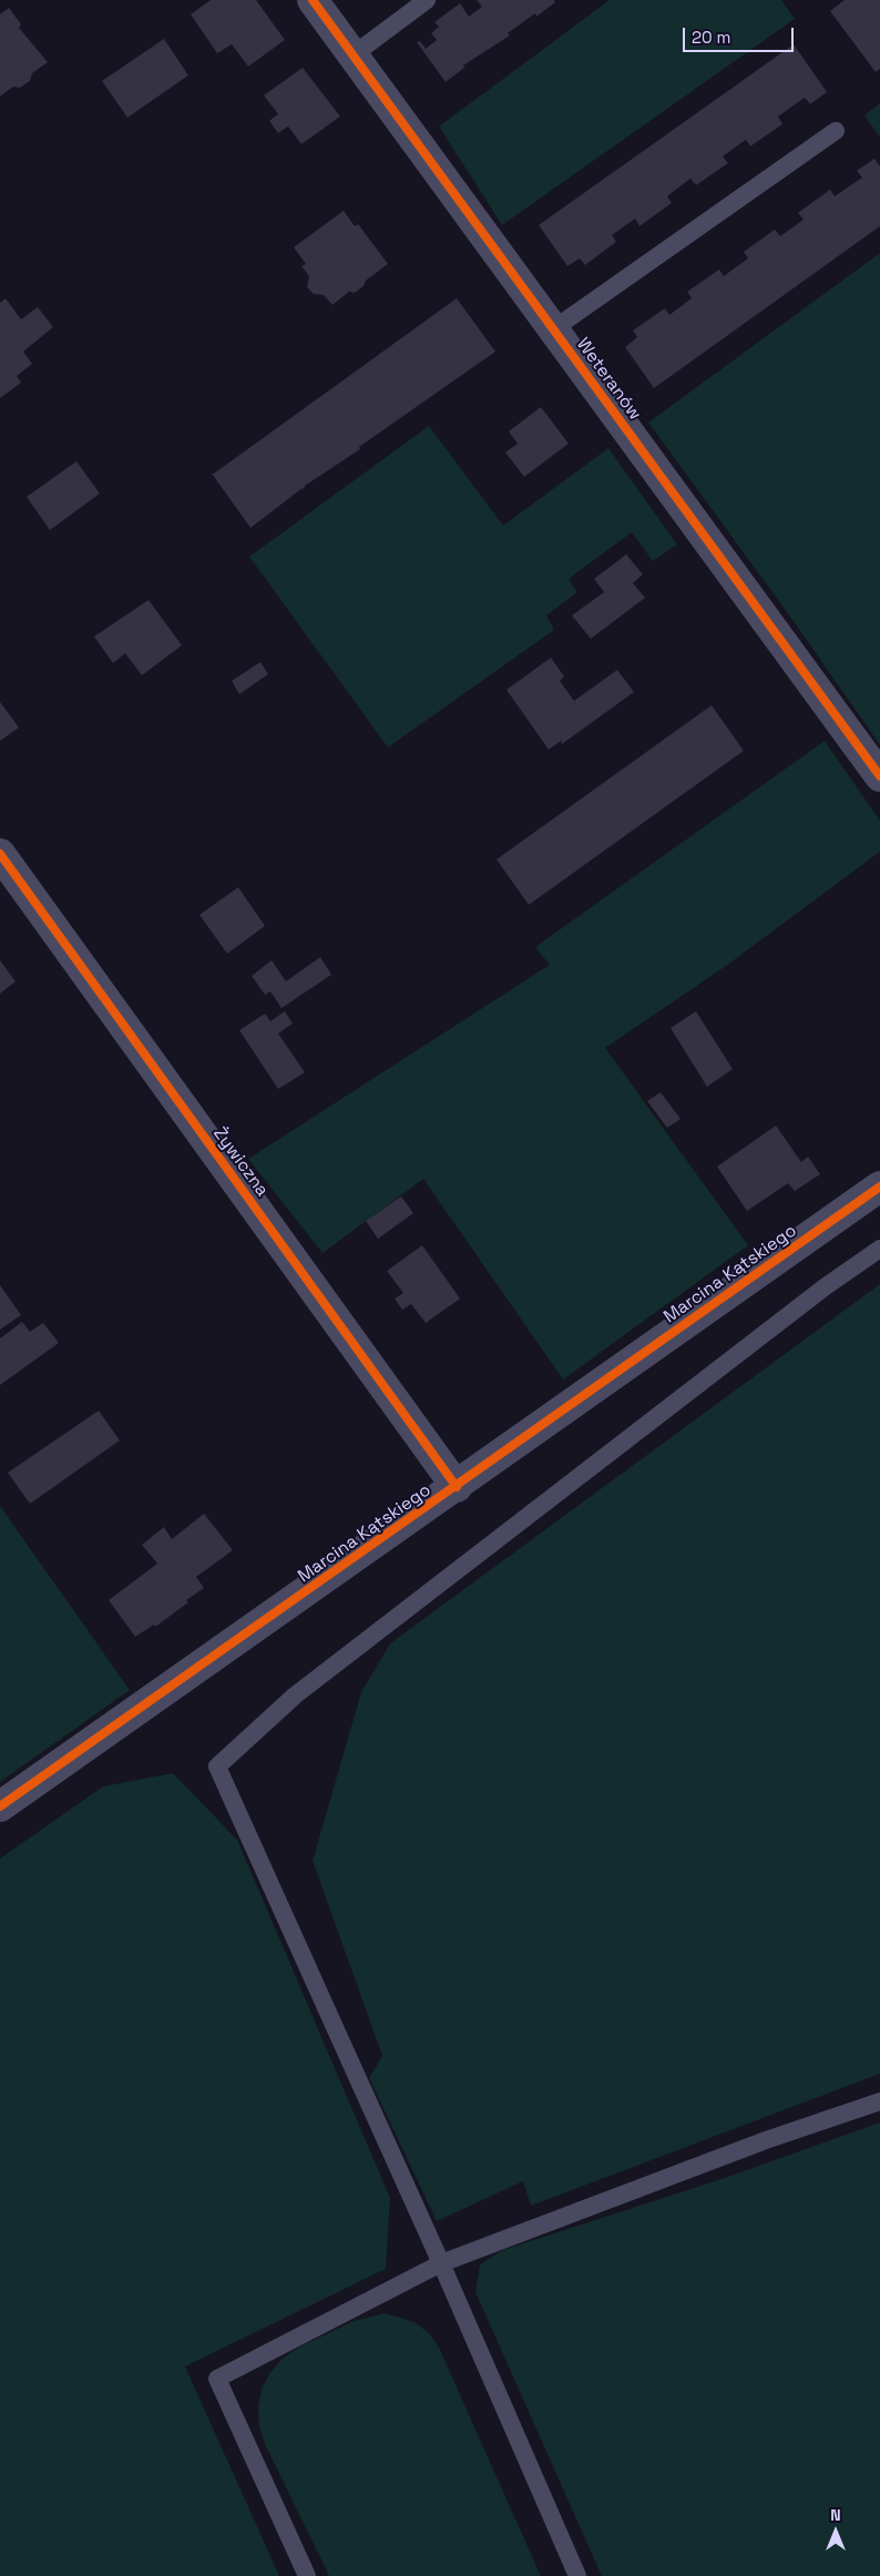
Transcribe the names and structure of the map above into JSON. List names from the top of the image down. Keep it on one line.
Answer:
{"streets":{"street":["Weteranów","Żywiczna","Marcina Kątskiego"]},"crossings":[["Żywiczna","Marcina Kątskiego"]],"scale_bar":"20 m","north":"top"}
